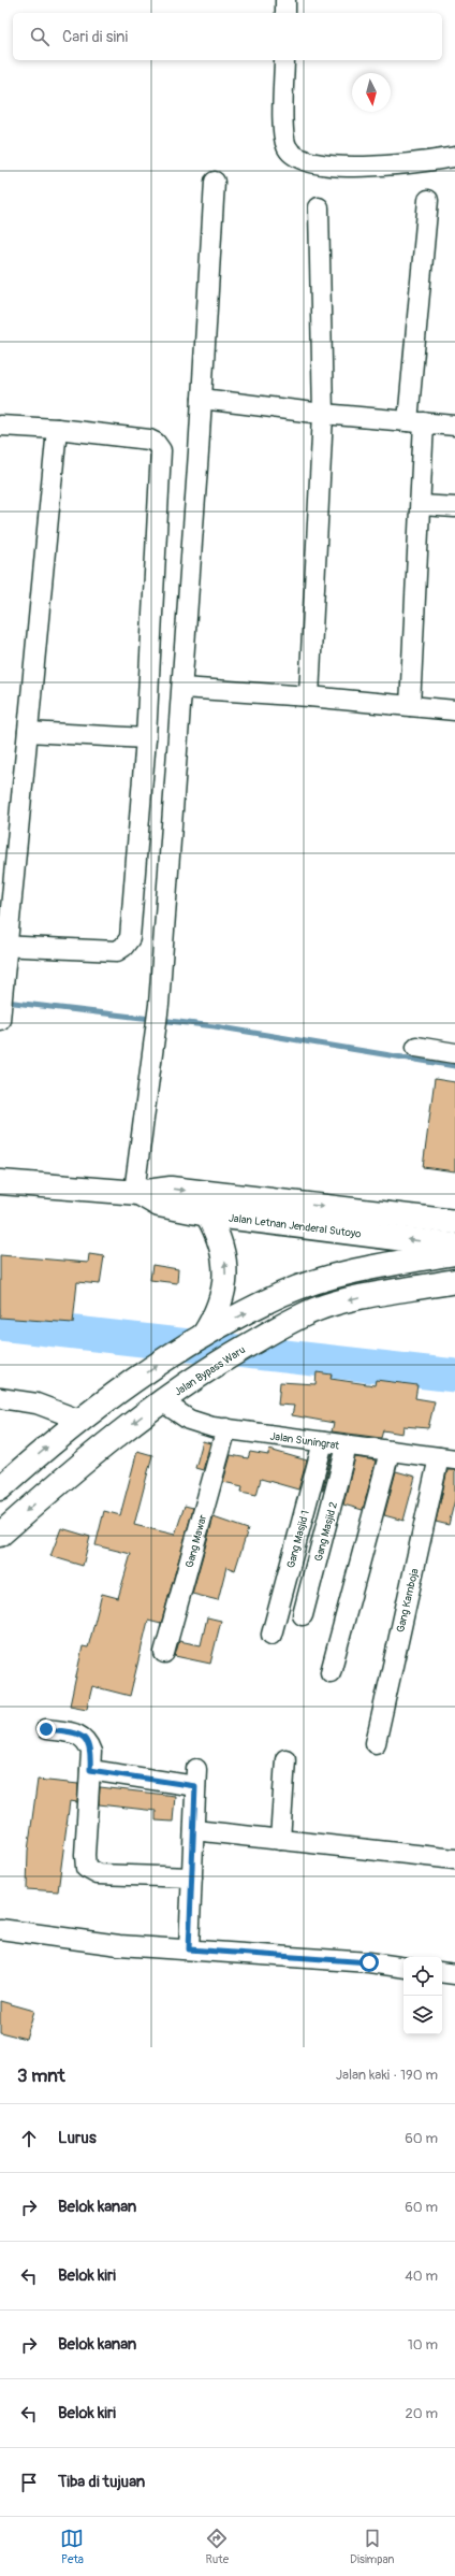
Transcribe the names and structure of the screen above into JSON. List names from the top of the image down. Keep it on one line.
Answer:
{"streets":{"highway":["Jalan Letnan Jenderal Sutoyo","Jalan Bypass Waru"],"street":["Jalan Suningrat","Gang Masjid 2","Gang Masjid 1","Gang Mawar","Gang Kamboja"]},"crossings":[["Jalan Bypass Waru","Jalan Suningrat"],["Jalan Suningrat","Gang Masjid 2"],["Jalan Suningrat","Gang Masjid 1"],["Jalan Suningrat","Gang Mawar"],["Jalan Suningrat","Gang Kamboja"]],"north":"bottom","page":{"search":"Cari di sini","heading":["3 mnt","Jalan kaki · 190 m"],"list":[["Lurus","60 m"],["Belok kanan","60 m"],["Belok kiri","40 m"],["Belok kanan","10 m"],["Belok kiri","20 m"],"Tiba di tujuan"],"nav":["Peta","Rute","Disimpan"]}}
